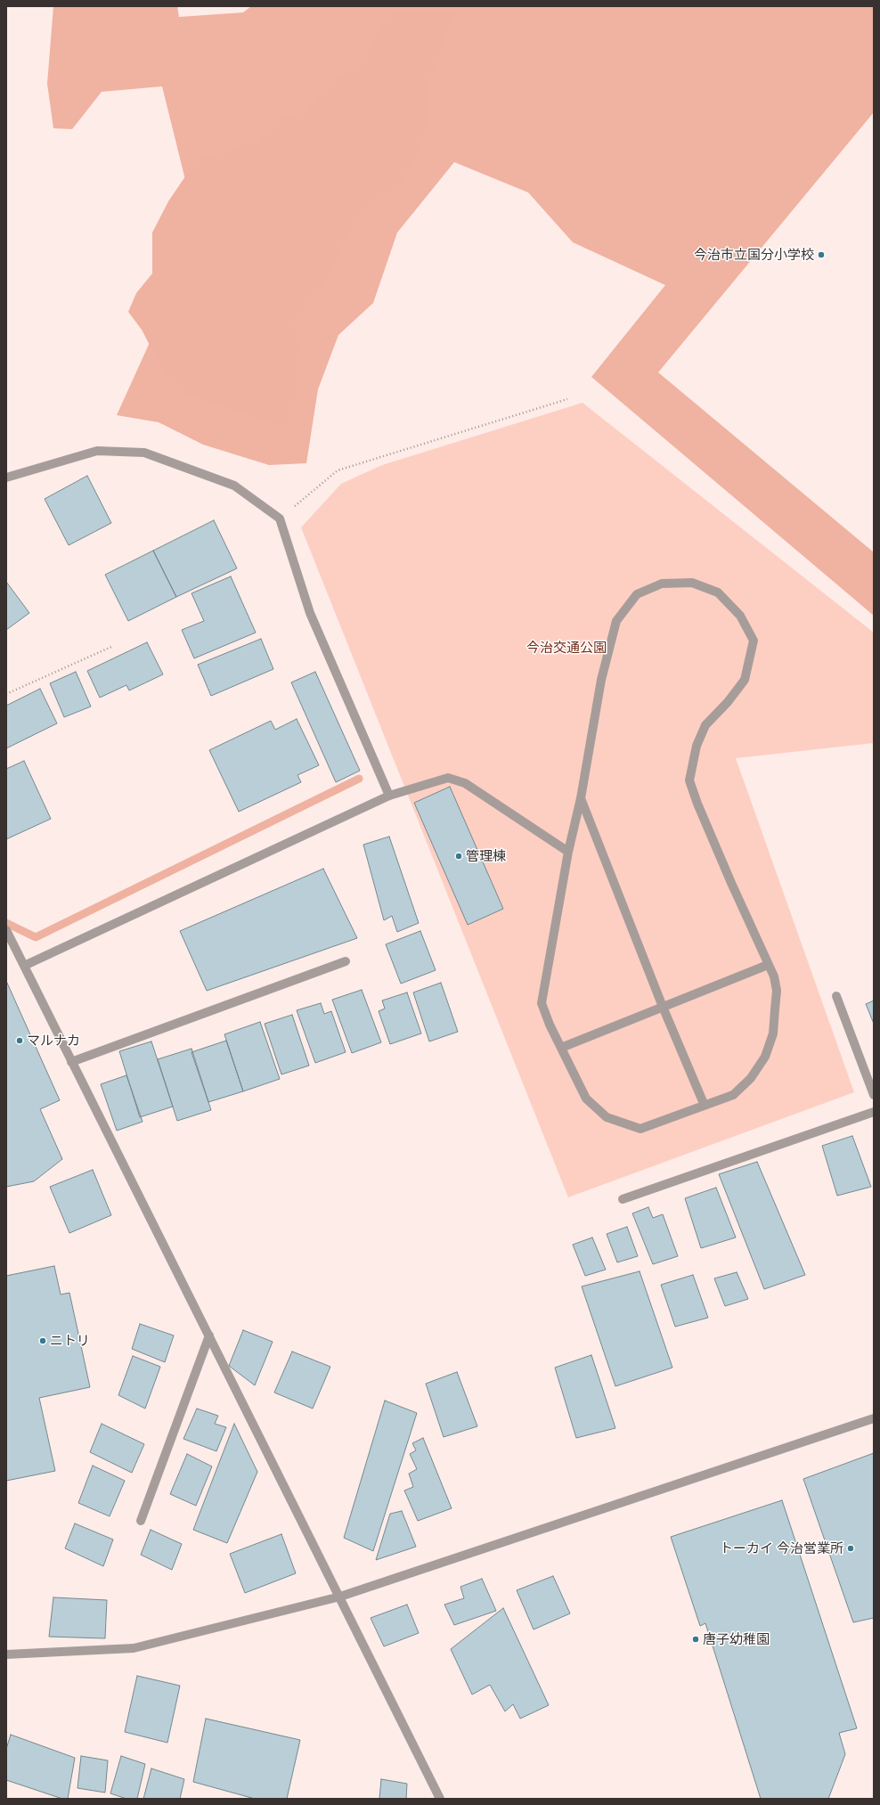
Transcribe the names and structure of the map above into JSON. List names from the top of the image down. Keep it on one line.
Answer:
{"parks":["今治交通公園"],"places":["今治市立国分小学校","管理棟","マルナカ","ニトリ","トーカイ 今治営業所","唐子幼稚園"]}
